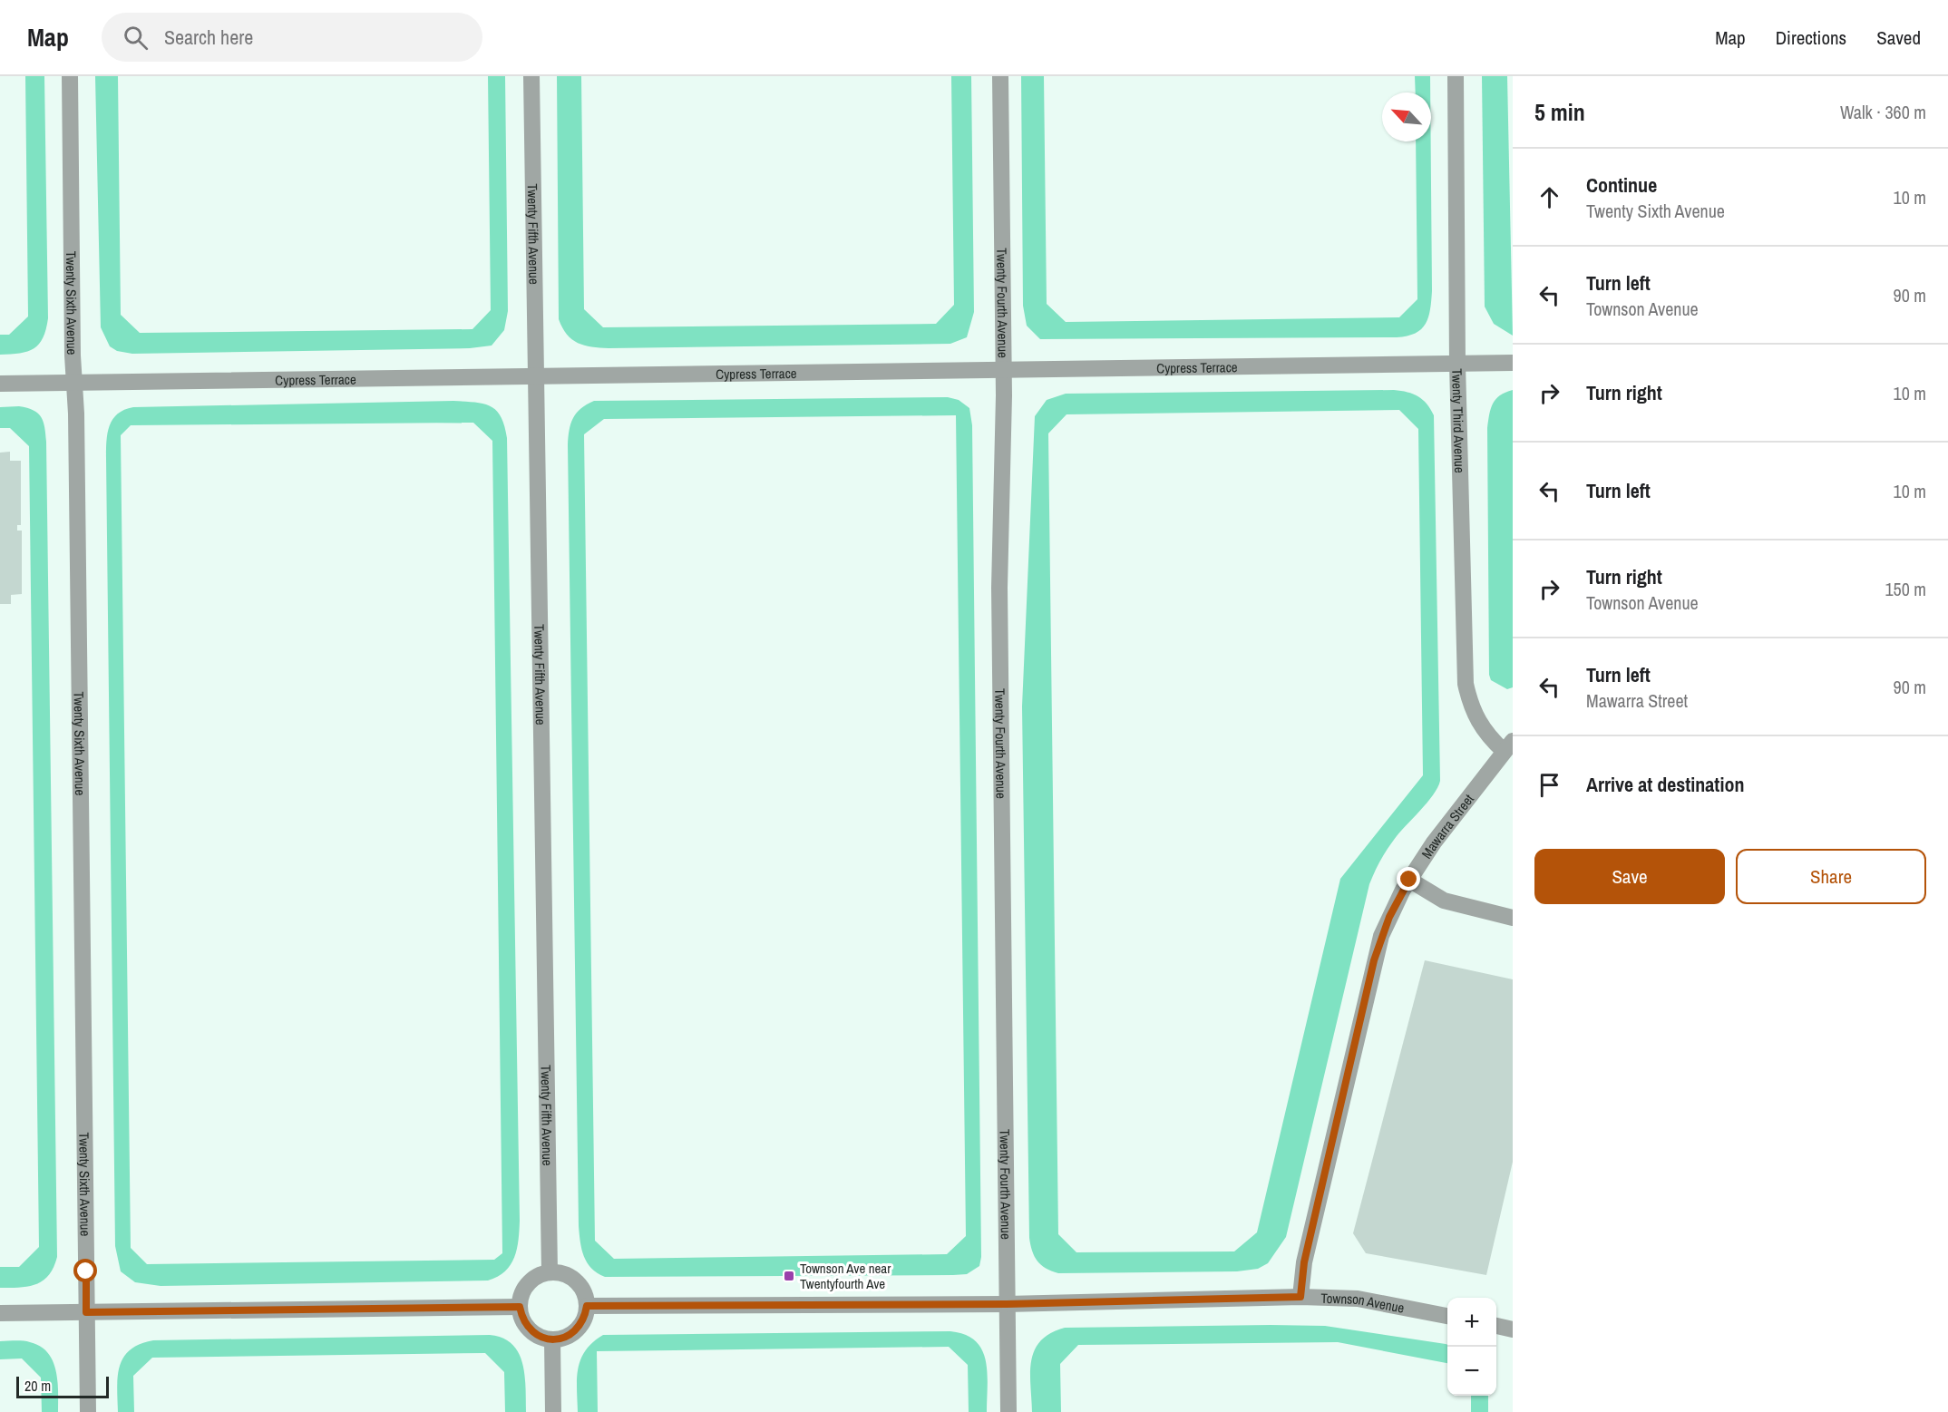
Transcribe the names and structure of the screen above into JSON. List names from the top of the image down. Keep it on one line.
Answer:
{"streets":{"street":["Twenty Fifth Avenue","Twenty Sixth Avenue","Twenty Fourth Avenue","Cypress Terrace","Twenty Third Avenue","Mawarra Street","Townson Avenue"]},"crossings":[["Twenty Fifth Avenue","Cypress Terrace"],["Twenty Fifth Avenue","Townson Avenue"],["Twenty Sixth Avenue","Cypress Terrace"],["Twenty Fourth Avenue","Cypress Terrace"],["Twenty Fourth Avenue","Townson Avenue"],["Cypress Terrace","Twenty Third Avenue"],["Twenty Third Avenue","Mawarra Street"],["Mawarra Street","Townson Avenue"]],"places":{"transit":["Townson Ave near Twentyfourth Ave"]},"scale_bar":"20 m","north":"top left","page":{"header":"Map","search":"Search here","nav":["Map","Directions","Saved"],"heading":["5 min","Walk · 360 m"],"list":[["Continue","Twenty Sixth Avenue","10 m"],["Turn left","Townson Avenue","90 m"],["Turn right","10 m"],["Turn left","10 m"],["Turn right","Townson Avenue","150 m"],["Turn left","Mawarra Street","90 m"],"Arrive at destination"],"buttons":["Save","Share"],"map_buttons":["+","−"],"scale":"20 m"}}
